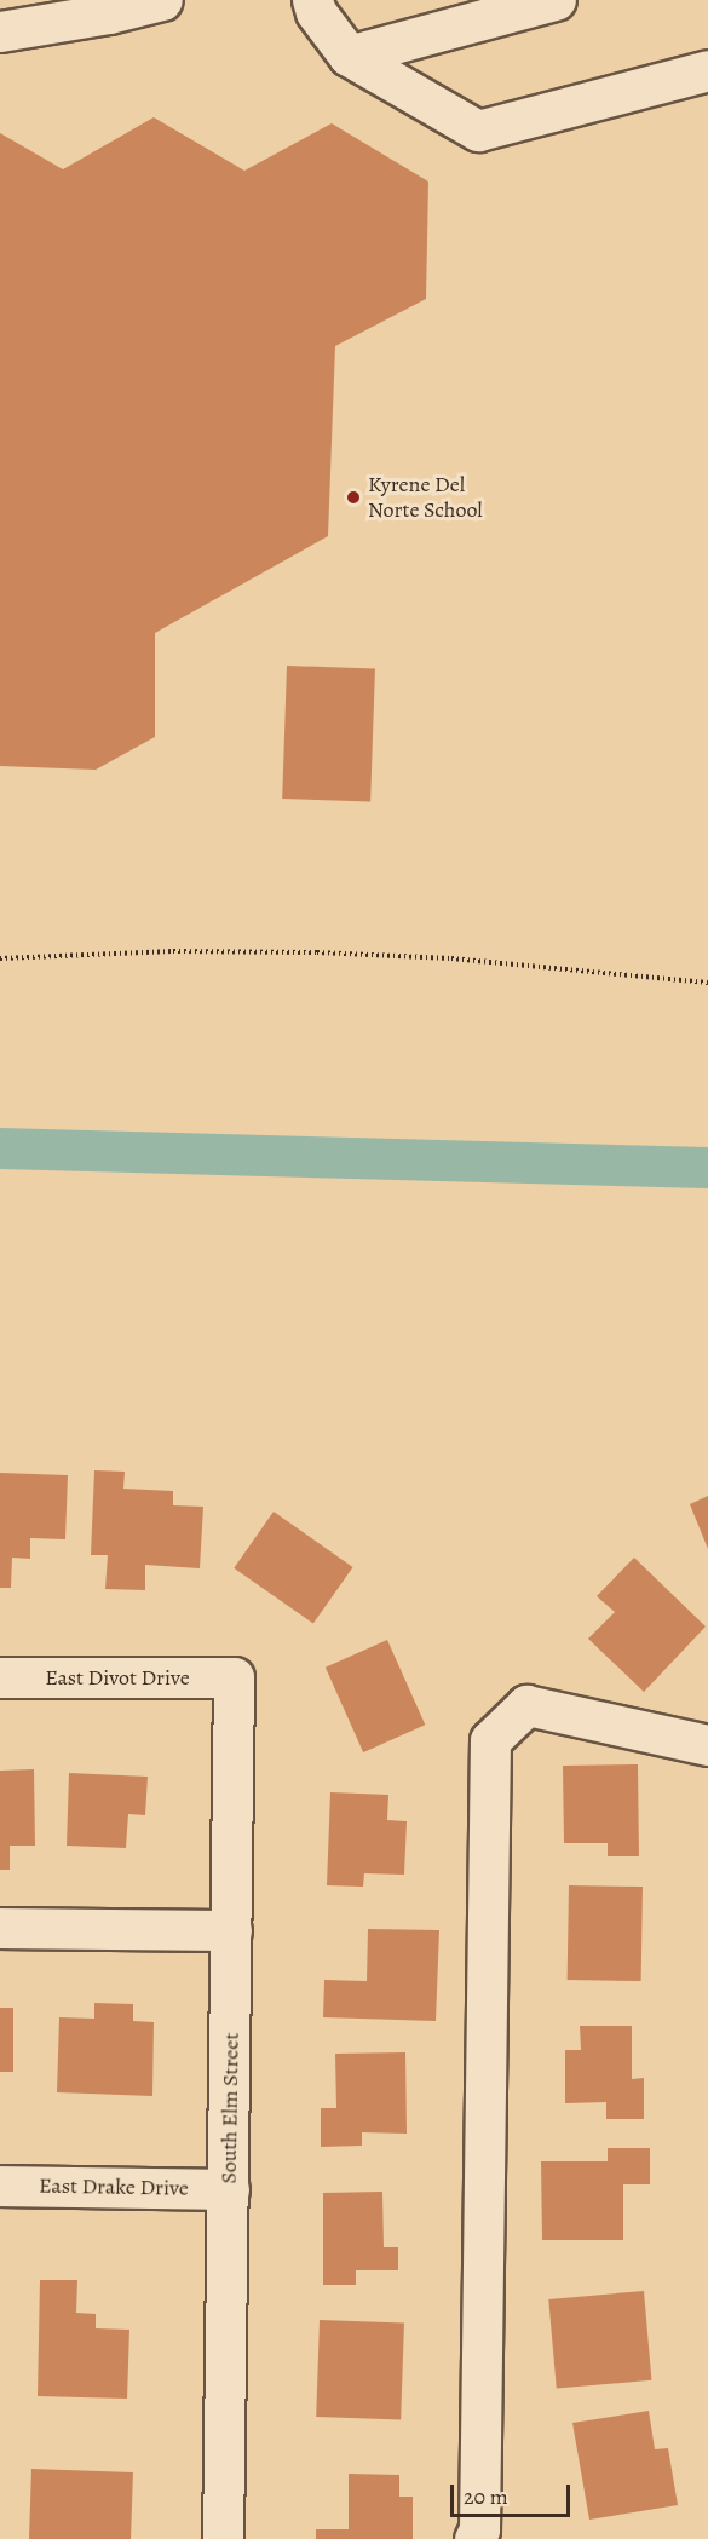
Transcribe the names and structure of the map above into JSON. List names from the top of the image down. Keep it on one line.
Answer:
{"streets":{"street":["East Divot Drive","South Elm Street","East Drake Drive"]},"crossings":[["East Divot Drive","South Elm Street"],["South Elm Street","East Drake Drive"]],"places":["Kyrene Del Norte School"],"scale_bar":"20 m"}
